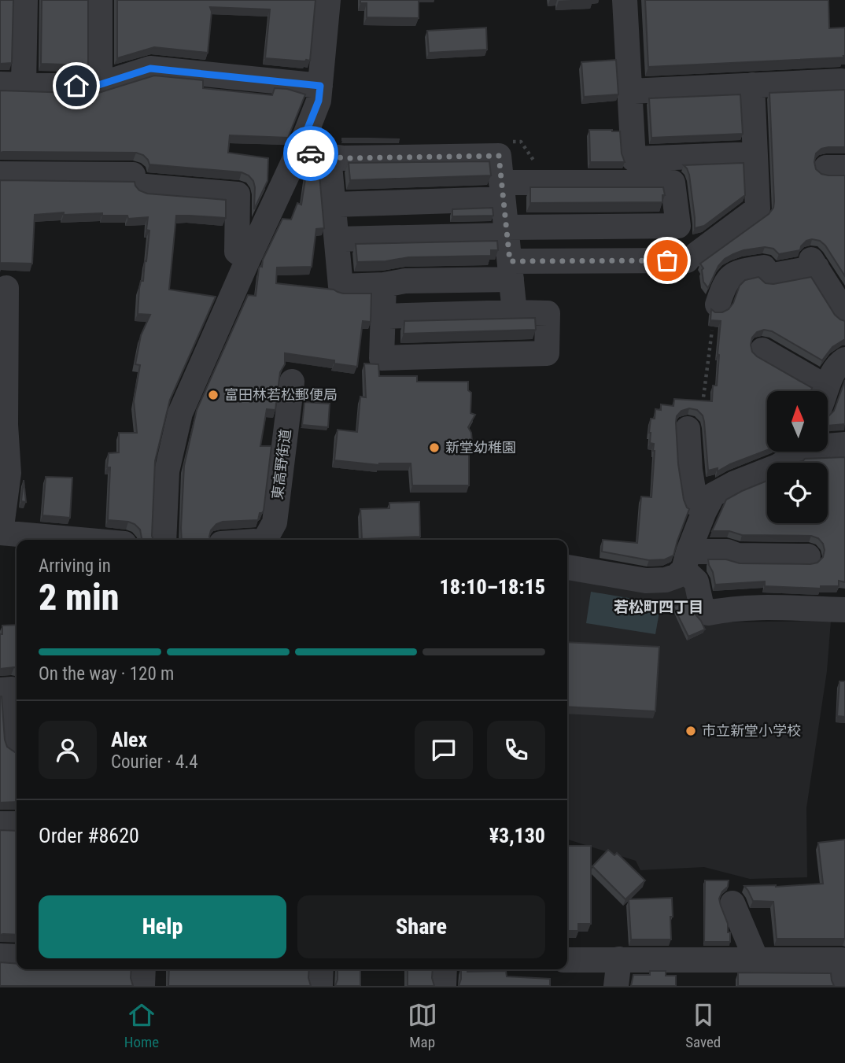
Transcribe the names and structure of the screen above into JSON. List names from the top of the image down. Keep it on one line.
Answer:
{"streets":{"street":["東高野街道"]},"districts":["若松町四丁目"],"places":["富田林若松郵便局","新堂幼稚園","市立新堂小学校"],"north":"top","page":{"heading":["2 min","Arriving in","18:10–18:15"],"panel":["Alex","Courier · 4.4","Order #8620","¥3,130"],"bar":"On the way · 120 m","buttons":["Help","Share"],"tabs":["Home","Map","Saved"]}}
